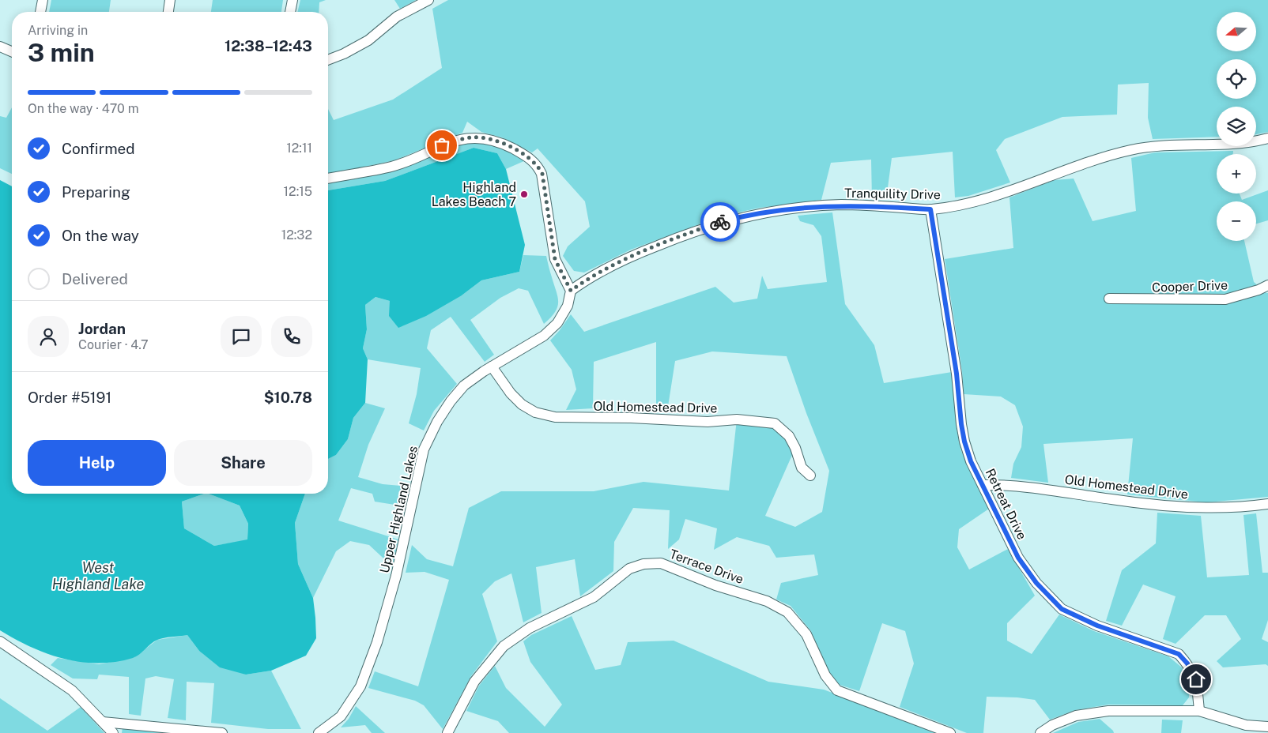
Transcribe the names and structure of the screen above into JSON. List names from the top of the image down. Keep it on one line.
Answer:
{"streets":{"street":["Tranquility Drive","Cooper Drive","Old Homestead Drive","Retreat Drive","Upper Highland Lakes","Terrace Drive"]},"crossings":[["Tranquility Drive","Retreat Drive"],["Tranquility Drive","Upper Highland Lakes"],["Old Homestead Drive","Retreat Drive"],["Old Homestead Drive","Upper Highland Lakes"]],"water":["West Highland Lake"],"places":["Highland Lakes Beach 7"],"north":"left","page":{"map_buttons":["+","−"],"heading":["3 min","Arriving in","12:38–12:43"],"panel":["Jordan","Courier · 4.7","Order #5191","$10.78"],"bar":"On the way · 470 m","list":[["Confirmed","12:11"],["Preparing","12:15"],["On the way","12:32"],"Delivered"],"buttons":["Help","Share"]}}
